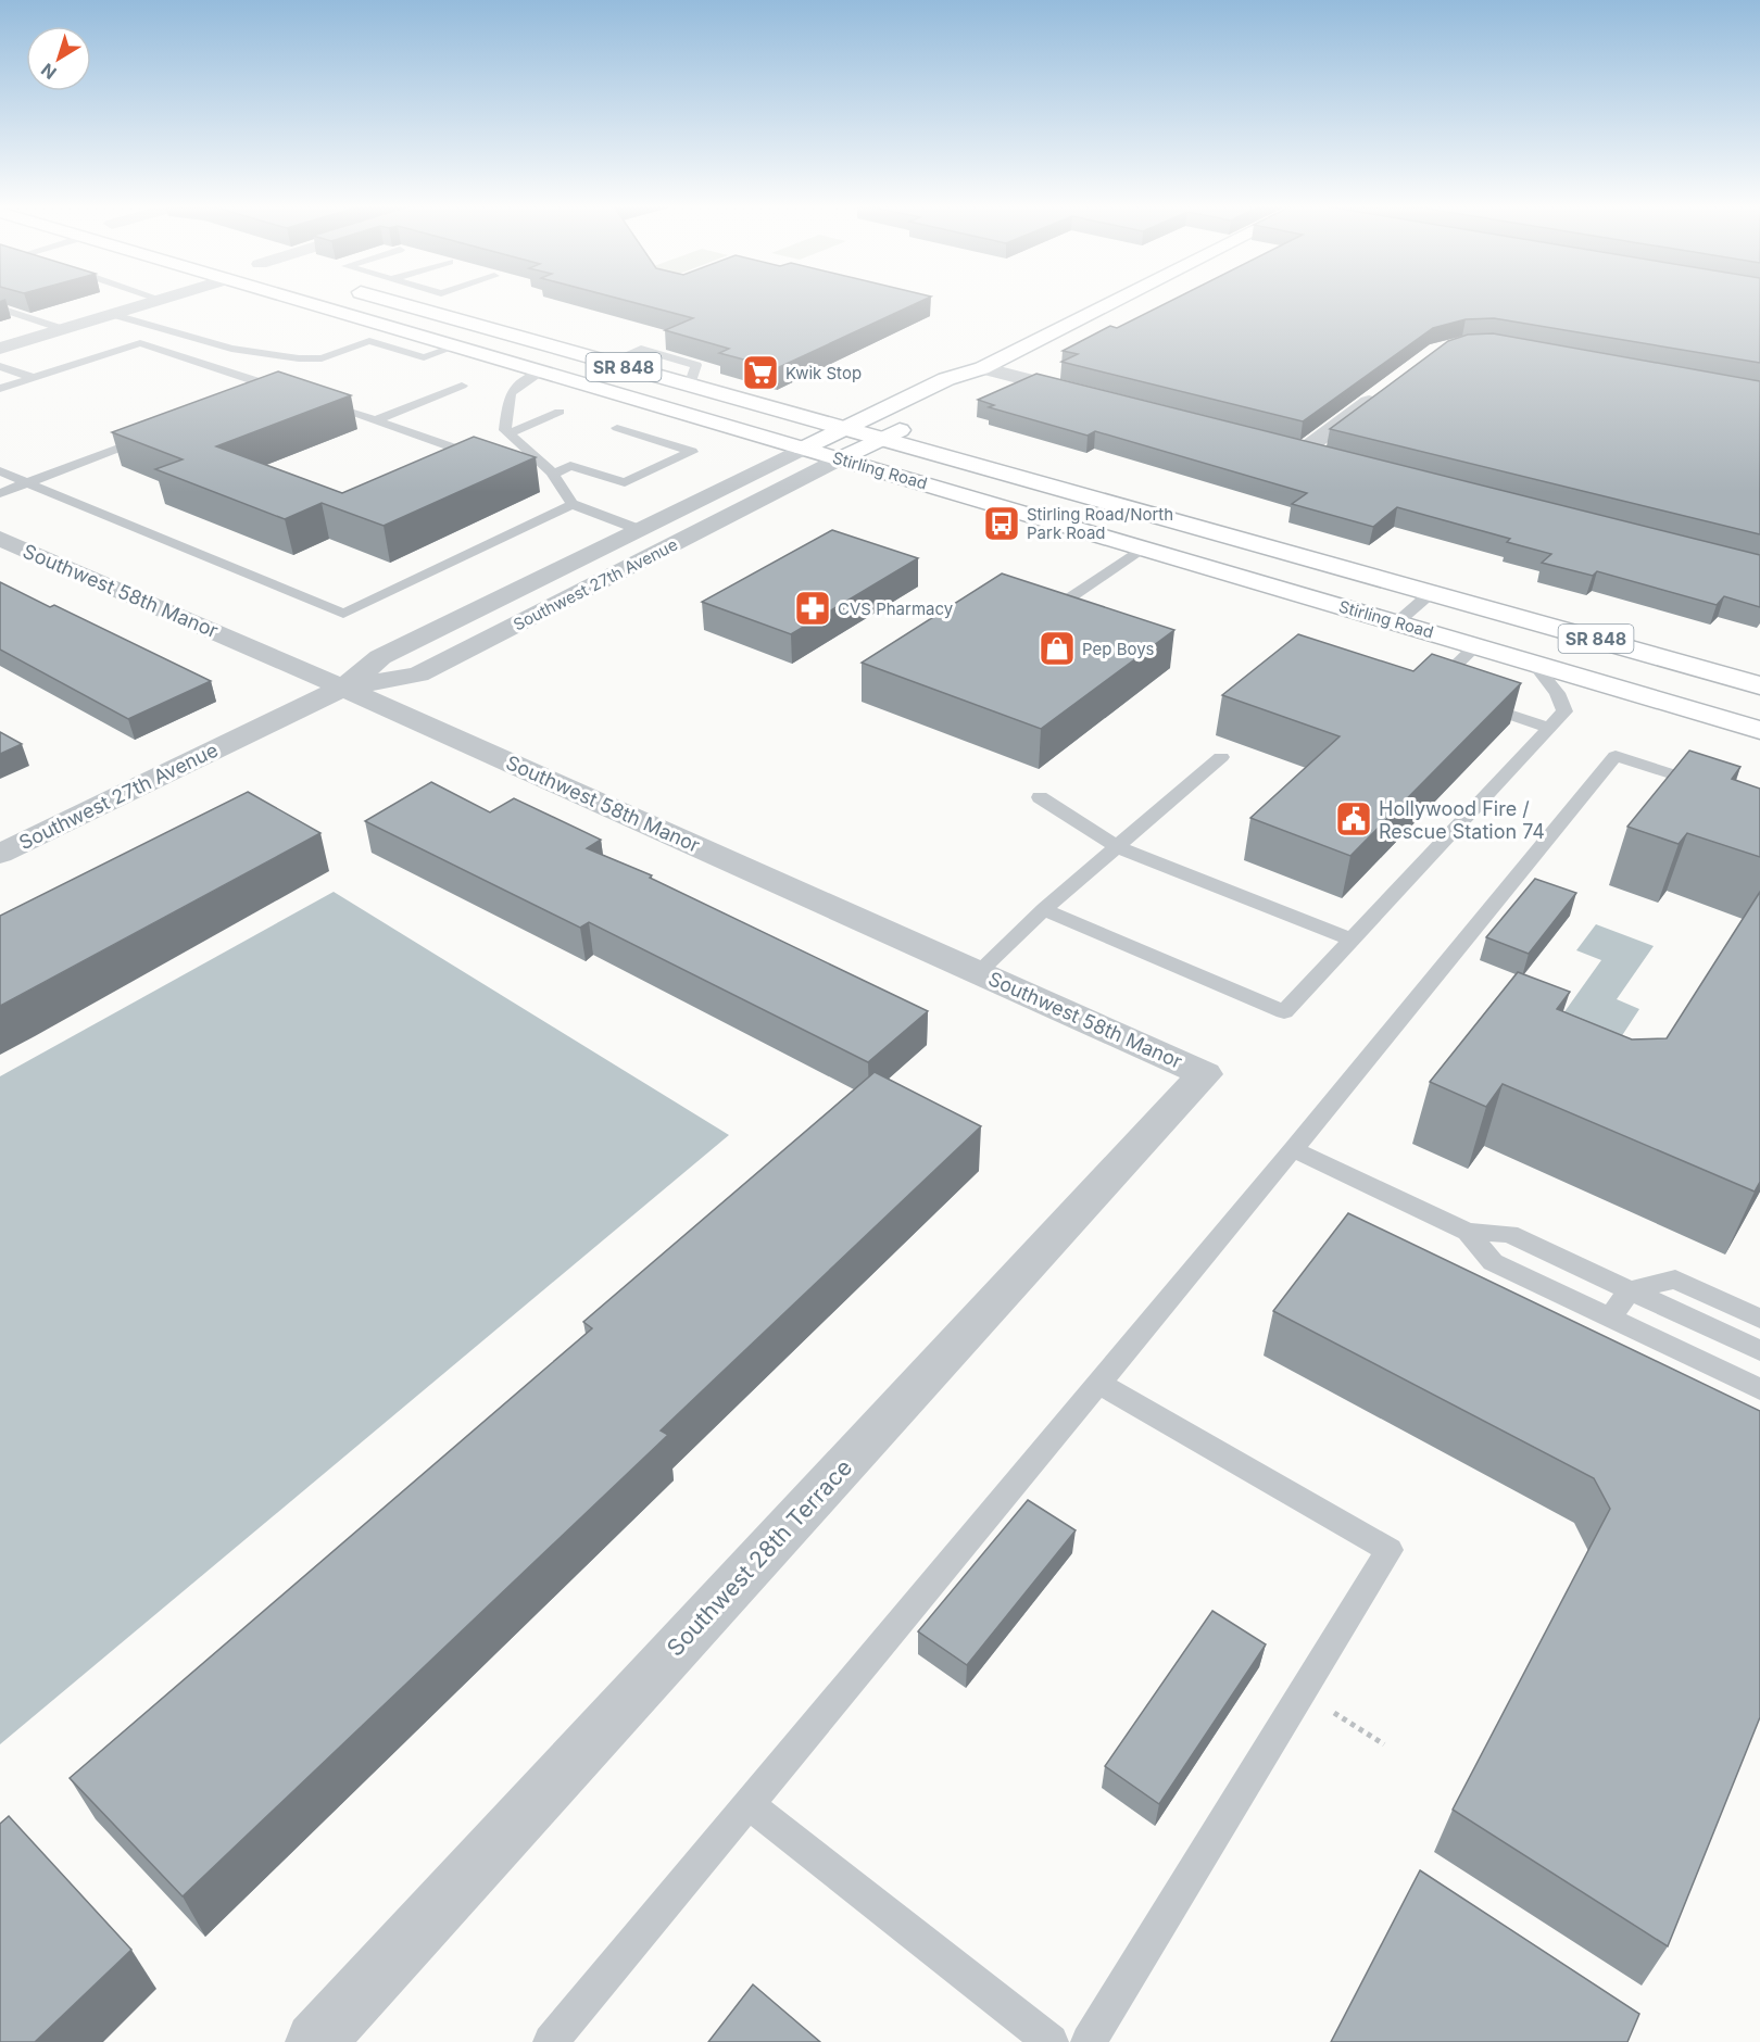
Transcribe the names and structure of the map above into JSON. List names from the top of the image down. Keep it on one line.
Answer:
{"streets":{"main road":["SR 848","Stirling Road"],"street":["Southwest 27th Avenue","Southwest 58th Manor","Southwest 28th Terrace"]},"crossings":[["Stirling Road","Southwest 27th Avenue"],["Southwest 27th Avenue","Southwest 58th Manor"],["Southwest 58th Manor","Southwest 28th Terrace"]],"places":{"supermarket":["Kwik Stop"],"bus stop":["Stirling Road/North Park Road"],"pharmacy":["CVS Pharmacy"],"shop":["Pep Boys"],"public building":["Hollywood Fire / Rescue Station 74"]},"north":"bottom left"}
